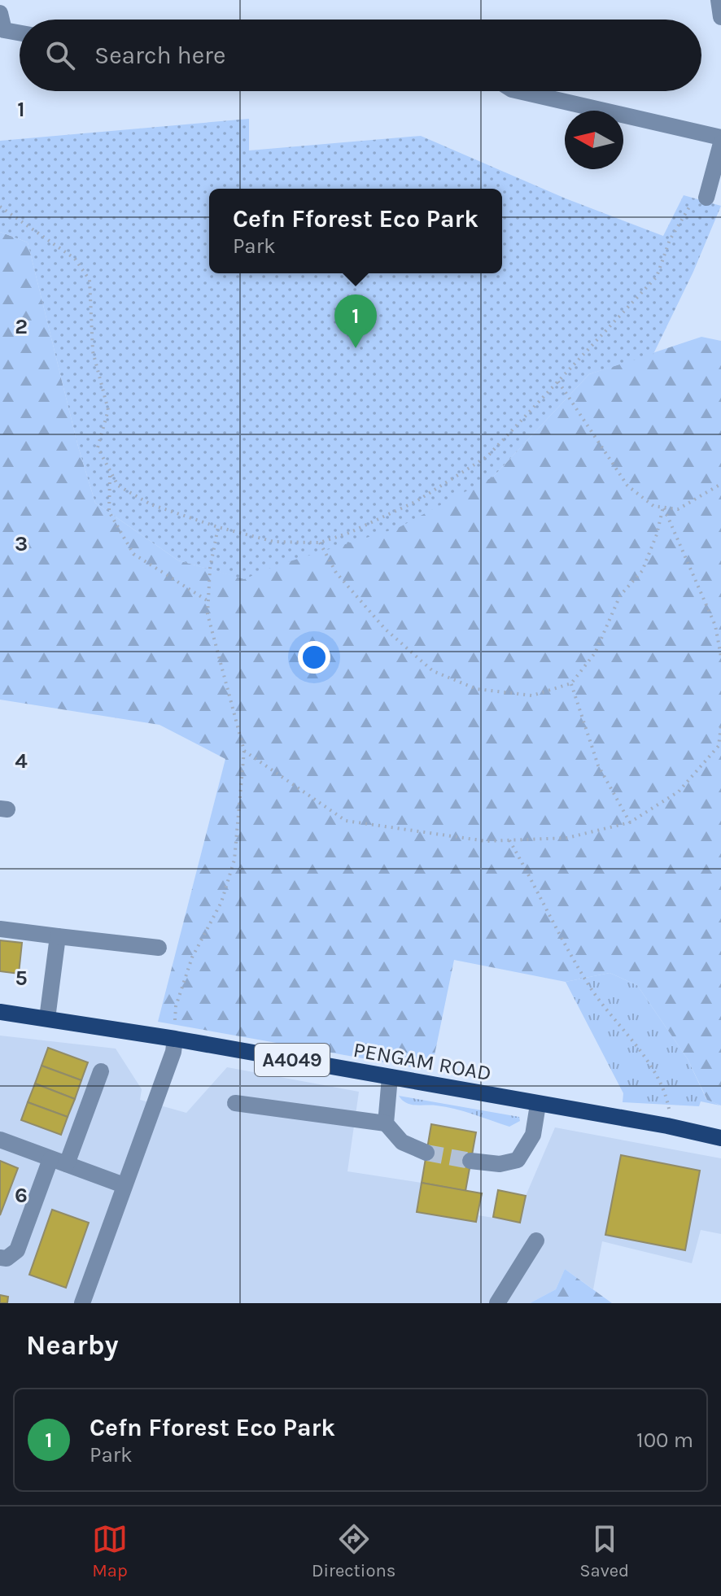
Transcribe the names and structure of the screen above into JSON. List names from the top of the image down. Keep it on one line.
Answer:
{"streets":{"main road":["A4049","PENGAM ROAD"]},"north":"left","page":{"search":"Search here","popup":["Cefn Fforest Eco Park","Park"],"pins":"1","heading":"Nearby","list":[{"mark":"1","name":"Cefn Fforest Eco Park","note":"Park","value":"100 m"}],"nav":["Map","Directions","Saved"]},"grid":{"rows":["1","2","3","4","5","6"]}}
